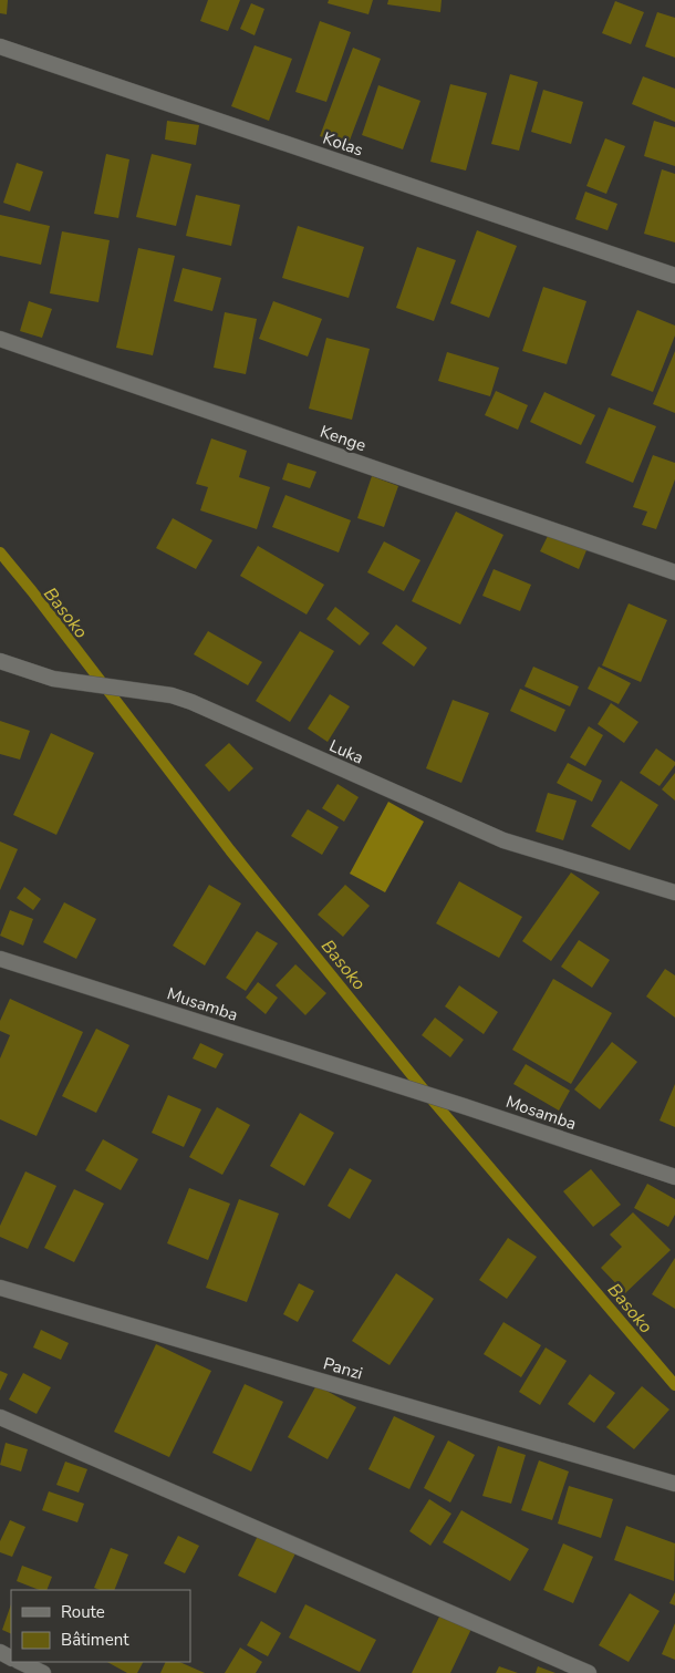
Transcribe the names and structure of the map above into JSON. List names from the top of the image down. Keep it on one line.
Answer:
{"streets":{"street":["Kolas","Kenge","Luka","Musamba","Mosamba","Panzi"]},"crossings":[["Musamba","Mosamba"]],"water":["Basoko"],"legend":["Route","Bâtiment"]}
